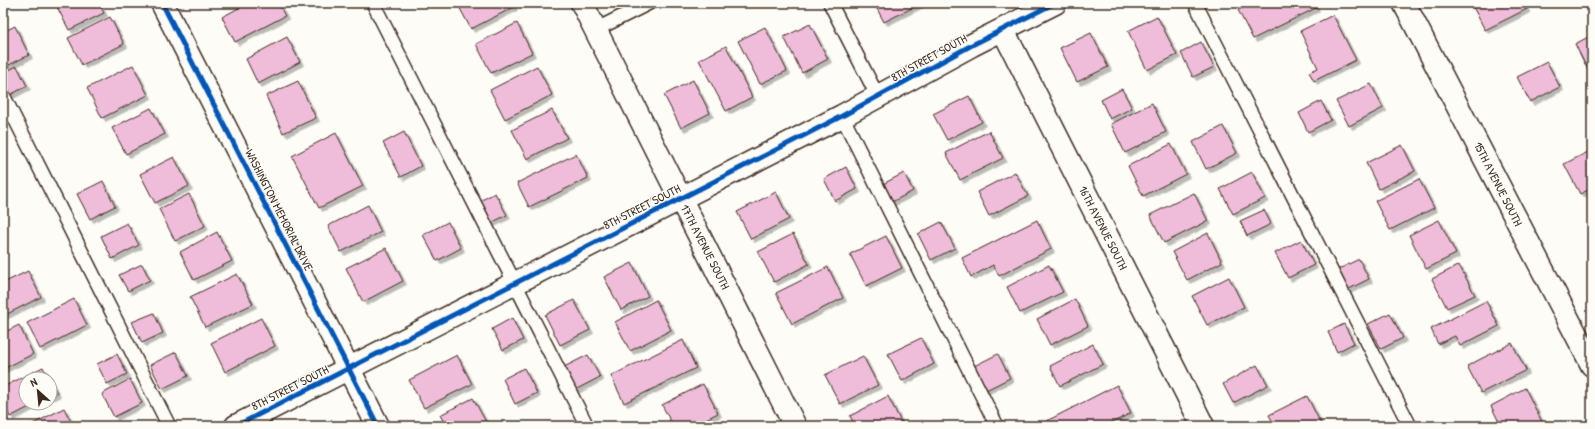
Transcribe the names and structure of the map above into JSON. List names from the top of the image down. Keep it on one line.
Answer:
{"streets":{"street":["8TH STREET SOUTH","15TH AVENUE SOUTH","WASHINGTON MEMORIAL DRIVE","16TH AVENUE SOUTH","17TH AVENUE SOUTH"]},"crossings":[["8TH STREET SOUTH","WASHINGTON MEMORIAL DRIVE"],["8TH STREET SOUTH","16TH AVENUE SOUTH"],["8TH STREET SOUTH","17TH AVENUE SOUTH"]],"north":"top left"}
